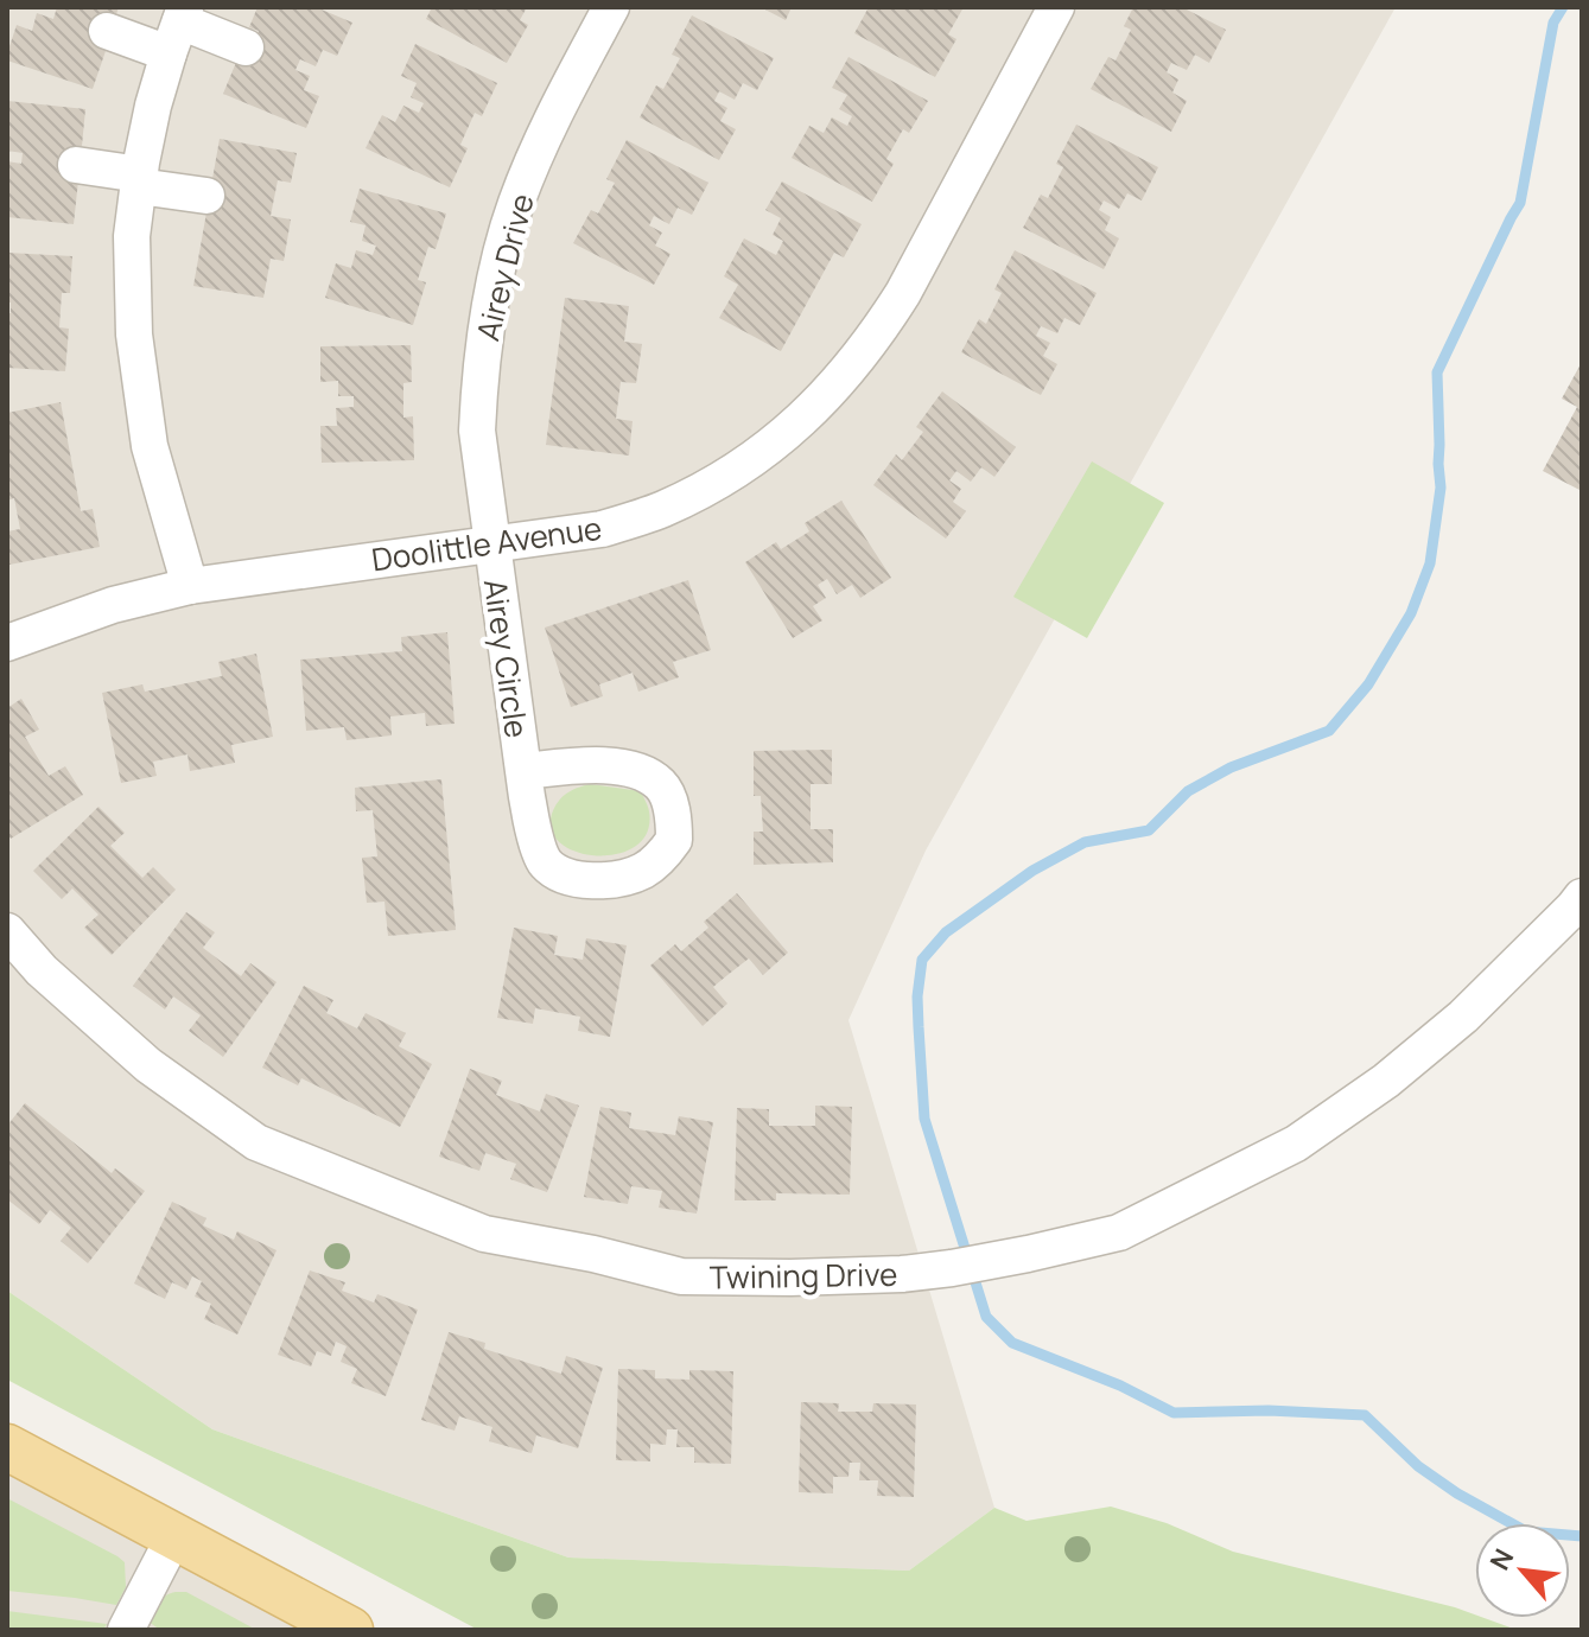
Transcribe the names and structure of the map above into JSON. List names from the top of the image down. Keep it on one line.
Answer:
{"streets":{"street":["Airey Drive","Doolittle Avenue","Airey Circle","Twining Drive"]},"crossings":[["Airey Drive","Doolittle Avenue"],["Airey Drive","Airey Circle"],["Doolittle Avenue","Airey Circle"]],"north":"top left"}
